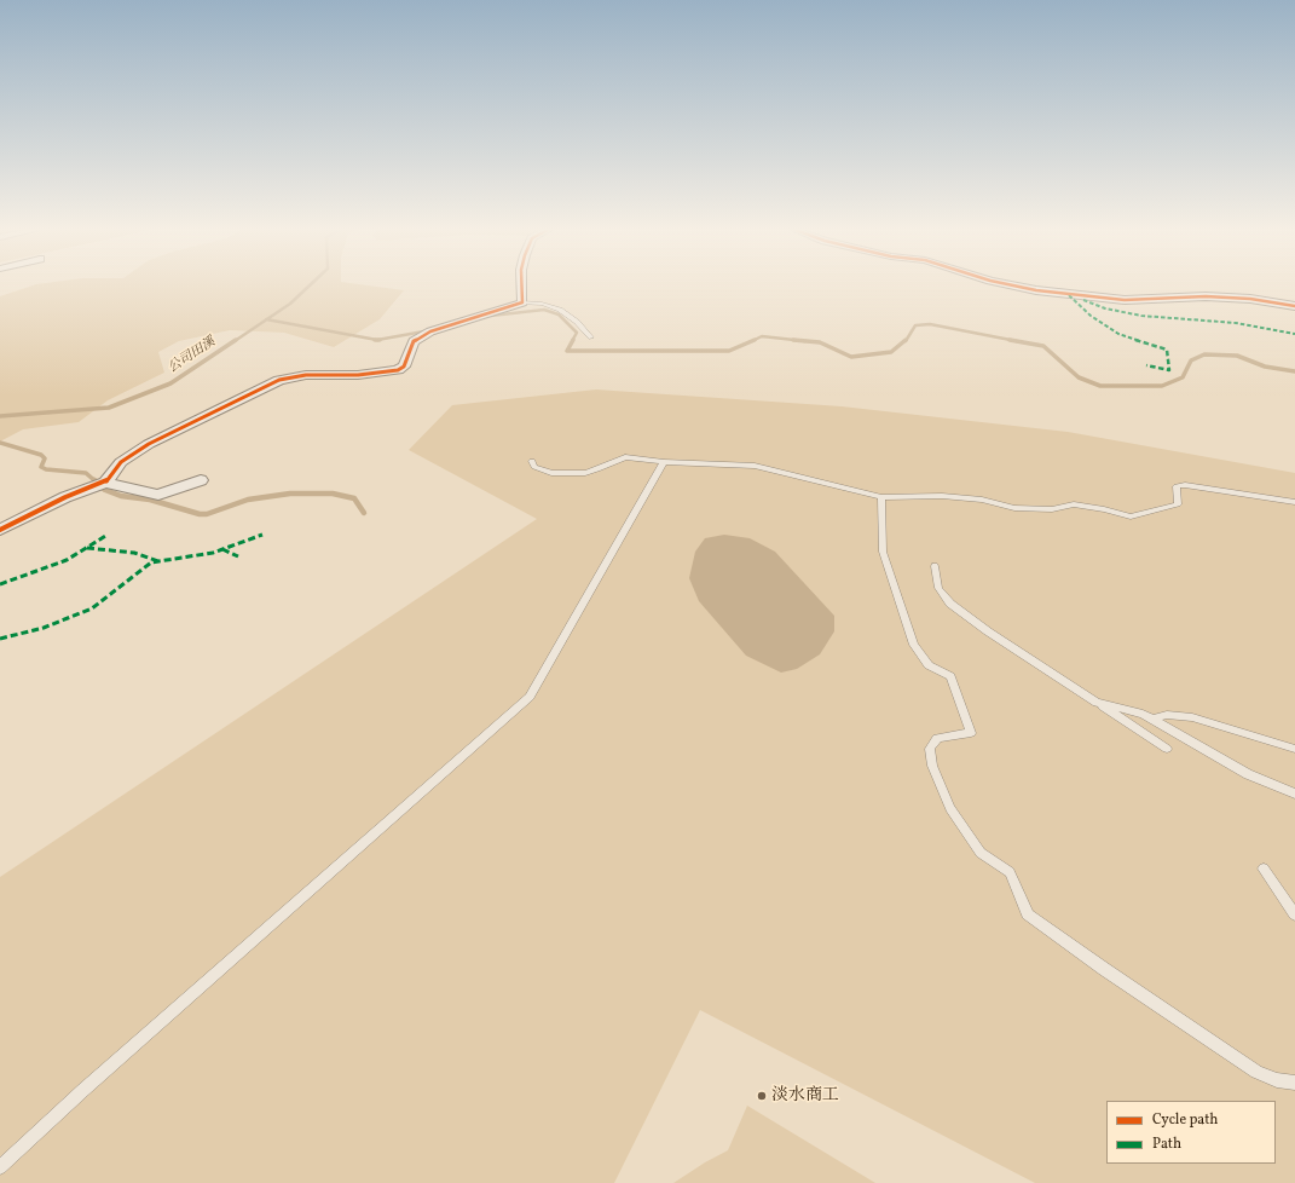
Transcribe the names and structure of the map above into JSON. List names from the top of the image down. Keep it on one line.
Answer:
{"water":["公司田溪"],"places":["淡水商工"],"legend":["Cycle path","Path"]}
